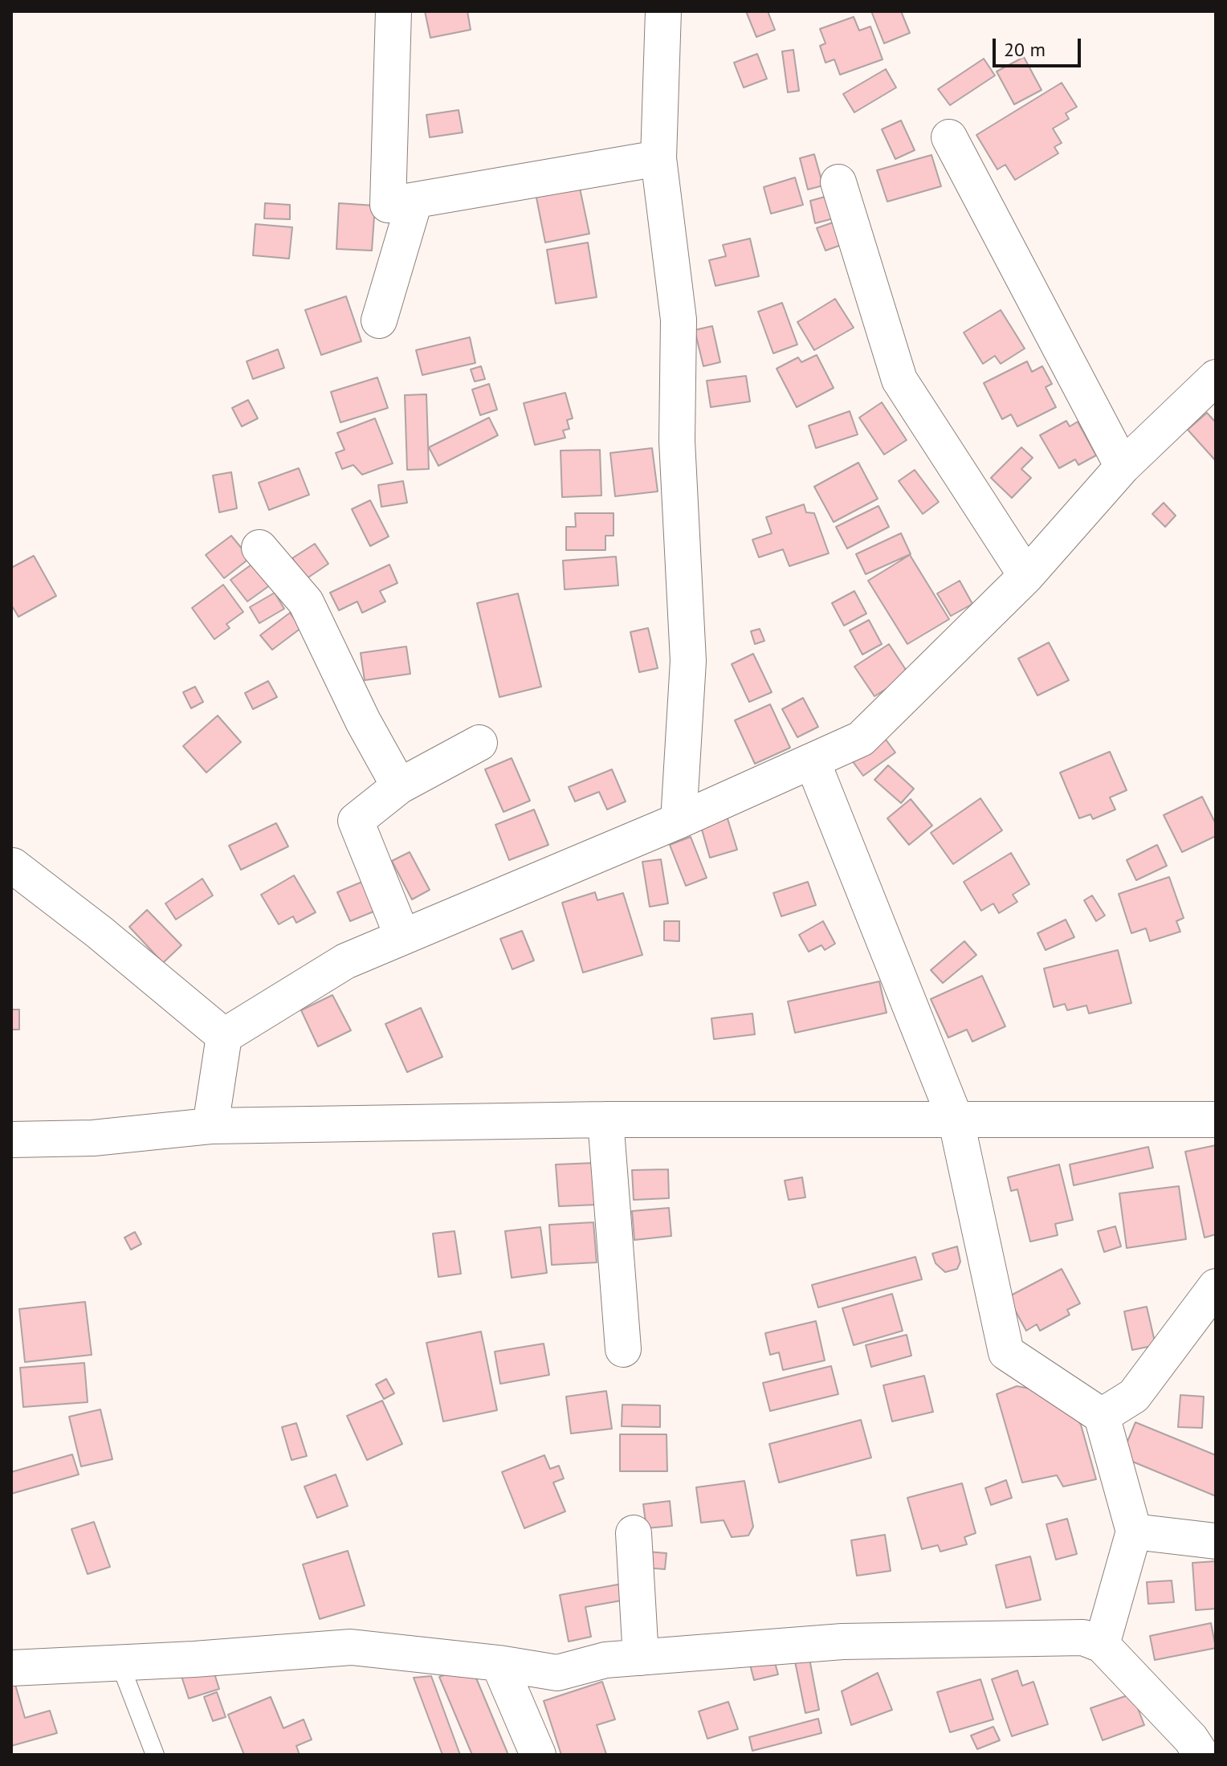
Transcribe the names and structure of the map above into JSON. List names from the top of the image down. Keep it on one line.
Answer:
{"scale_bar":"20 m"}
